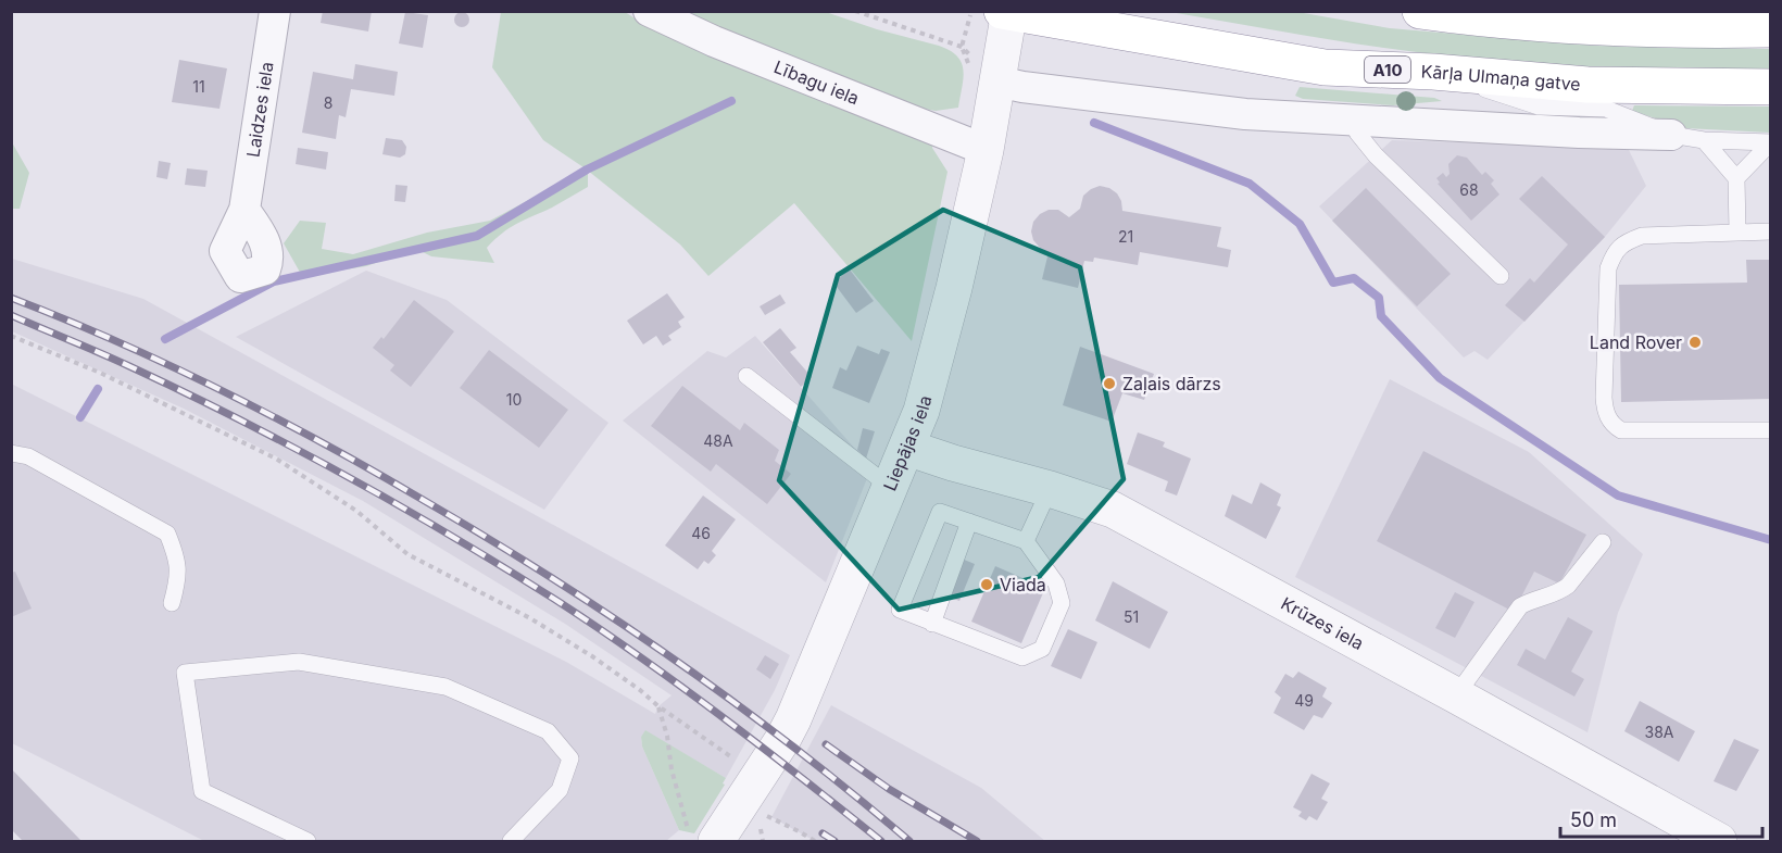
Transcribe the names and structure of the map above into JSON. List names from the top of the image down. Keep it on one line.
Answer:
{"streets":{"highway":["A10","Kārļa Ulmaņa gatve"],"street":["Lībagu iela","Laidzes iela","Liepājas iela","Krūzes iela"]},"crossings":[["Kārļa Ulmaņa gatve","Liepājas iela"],["Lībagu iela","Liepājas iela"],["Liepājas iela","Krūzes iela"]],"places":["Land Rover","Zaļais dārzs","Viada"],"house_numbers":["11","8","68","21","10","48A","46","51","49","38A"],"scale_bar":"50 m"}
